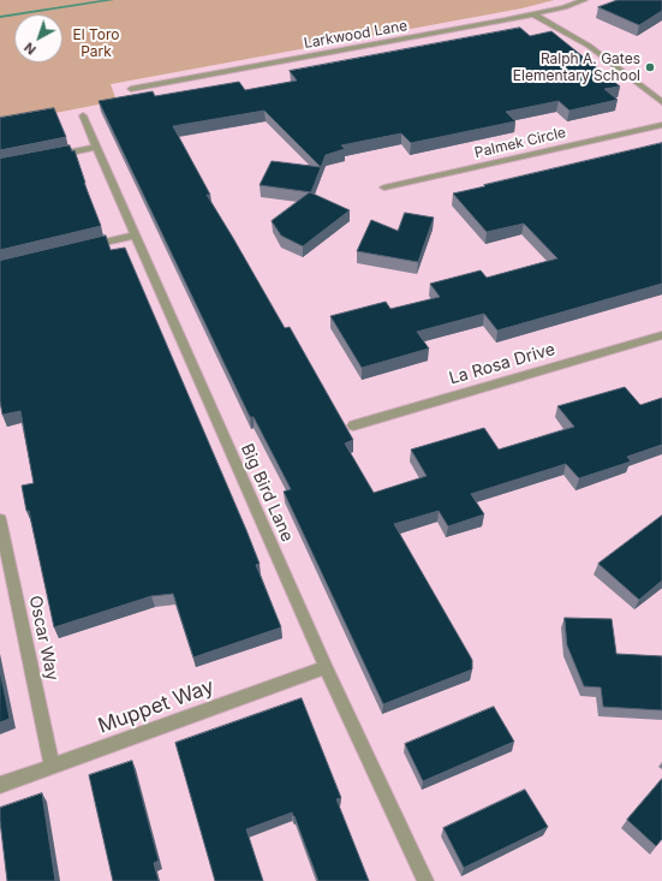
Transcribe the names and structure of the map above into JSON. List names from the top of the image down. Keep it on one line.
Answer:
{"streets":{"street":["Larkwood Lane","Palmek Circle","La Rosa Drive","Big Bird Lane","Oscar Way","Muppet Way"]},"crossings":[["Big Bird Lane","Muppet Way"],["Oscar Way","Muppet Way"]],"parks":["El Toro Park"],"places":["Ralph A. Gates Elementary School"],"north":"bottom left"}
